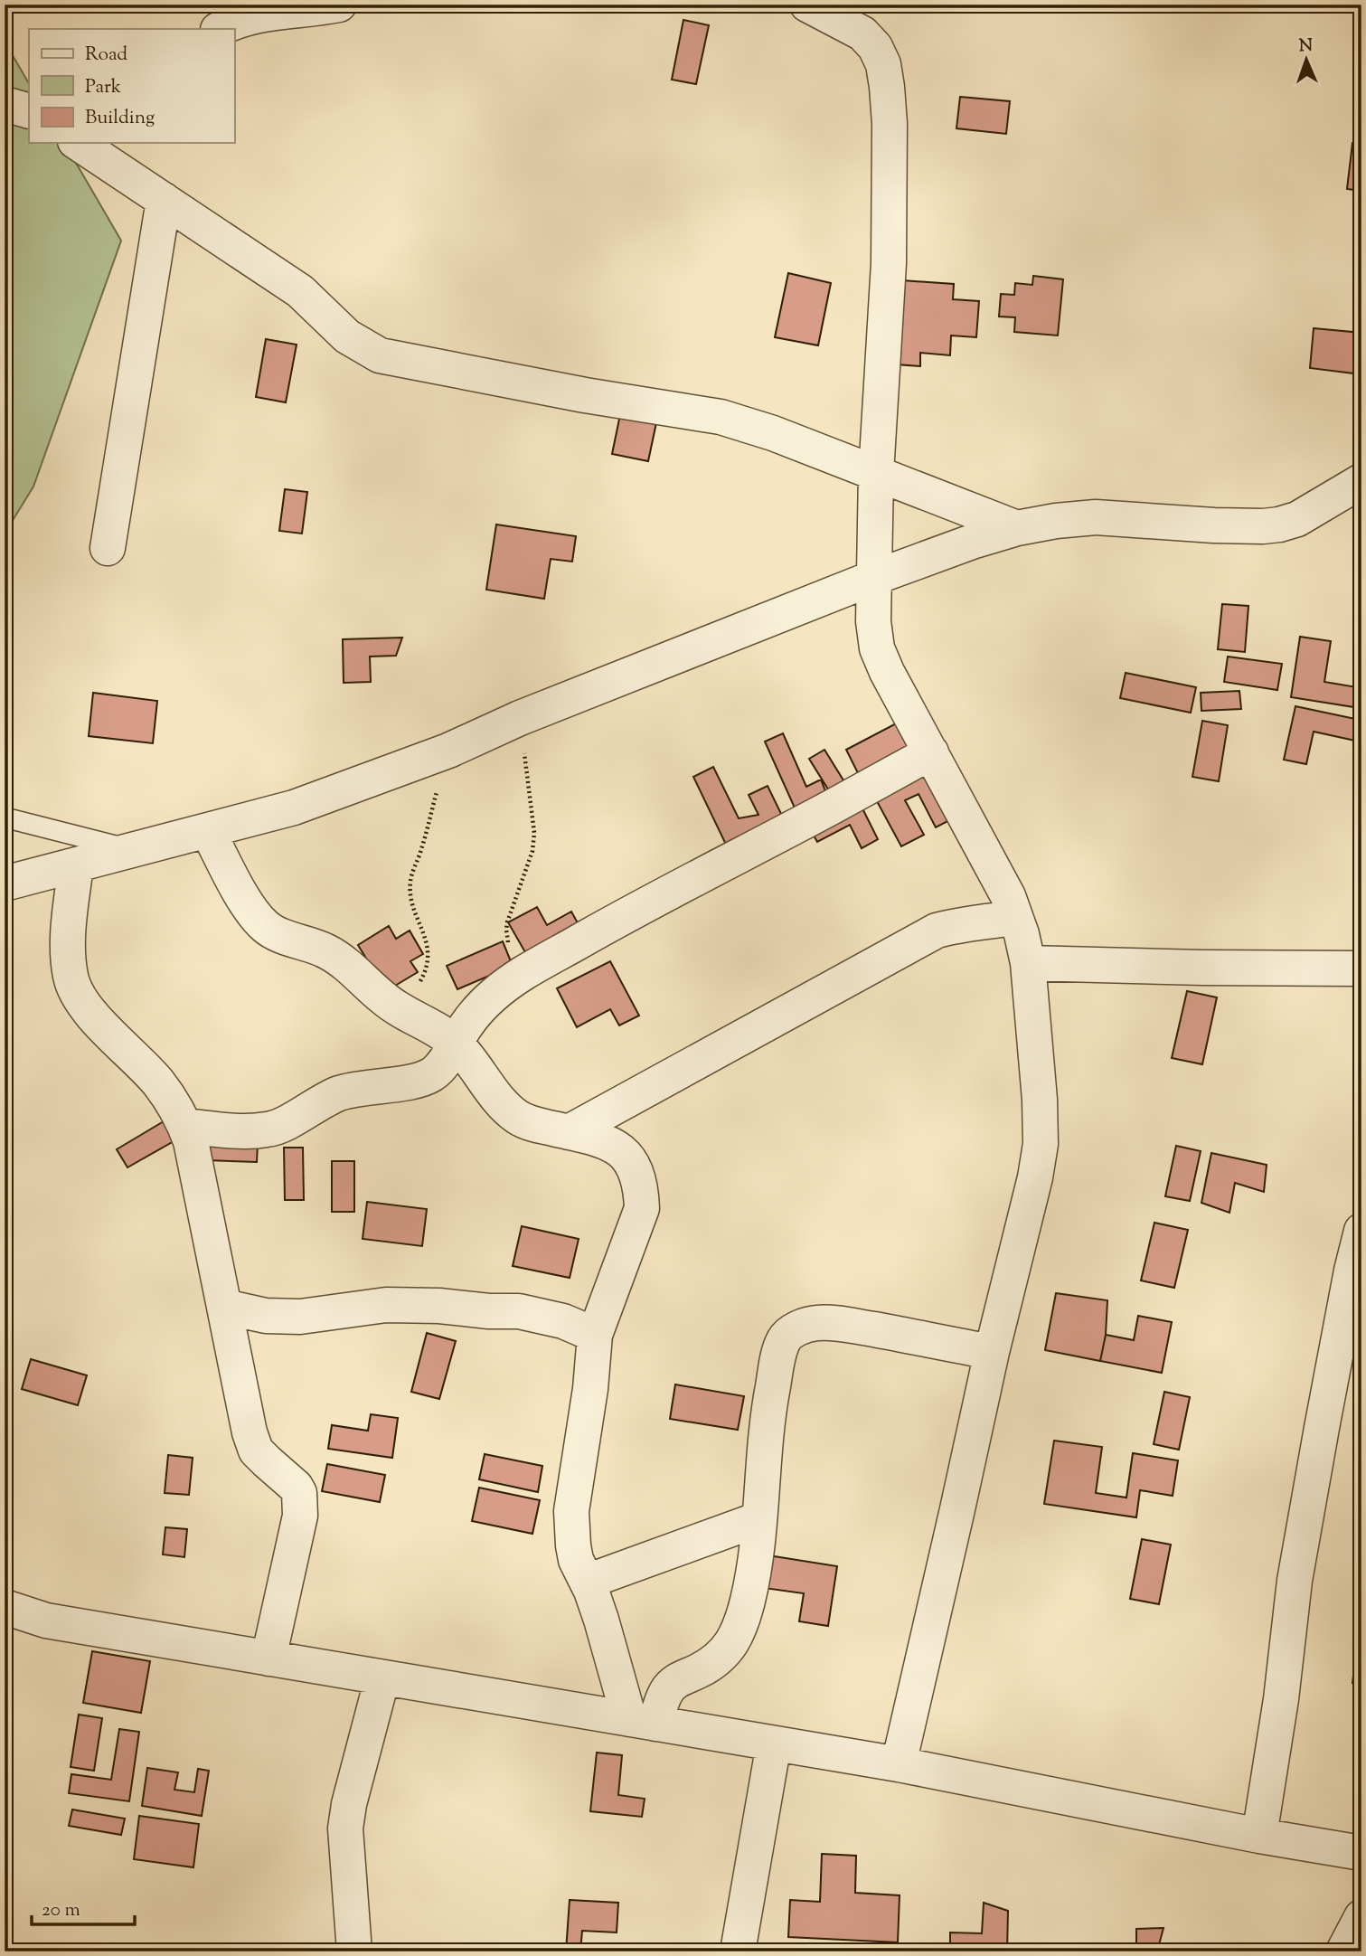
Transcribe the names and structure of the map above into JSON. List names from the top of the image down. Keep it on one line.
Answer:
{"legend":["Road","Park","Building"],"scale_bar":"20 m","north":"top"}
